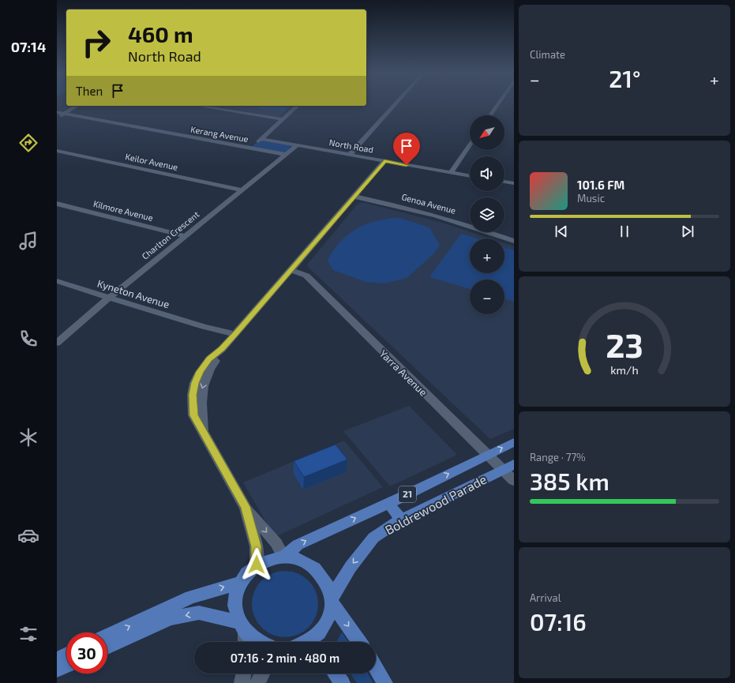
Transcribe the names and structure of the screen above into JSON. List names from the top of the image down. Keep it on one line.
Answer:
{"streets":{"main road":["21","Boldrewood Parade"],"street":["Kerang Avenue","North Road","Keilor Avenue","Genoa Avenue","Kilmore Avenue","Charlton Crescent","Kyneton Avenue","Yarra Avenue"]},"crossings":[["Kerang Avenue","Charlton Crescent"],["North Road","Charlton Crescent"],["Keilor Avenue","Charlton Crescent"],["Kilmore Avenue","Charlton Crescent"],["Charlton Crescent","Kyneton Avenue"],["Yarra Avenue","Boldrewood Parade"],["21","Boldrewood Parade"]],"north":"bottom left","page":{"tabs":"07:14","tile":["Climate",["Range · 77%","385 km"],["Arrival","07:16"]],"turn":["460 m","North Road"],"heat":["−","21°","+"],"then":"Then","map_buttons":["+","−"],"song":["101.6 FM","Music"],"limit":"30","trip":"07:16 · 2 min · 480 m","gauge":["23","km/h"]}}
